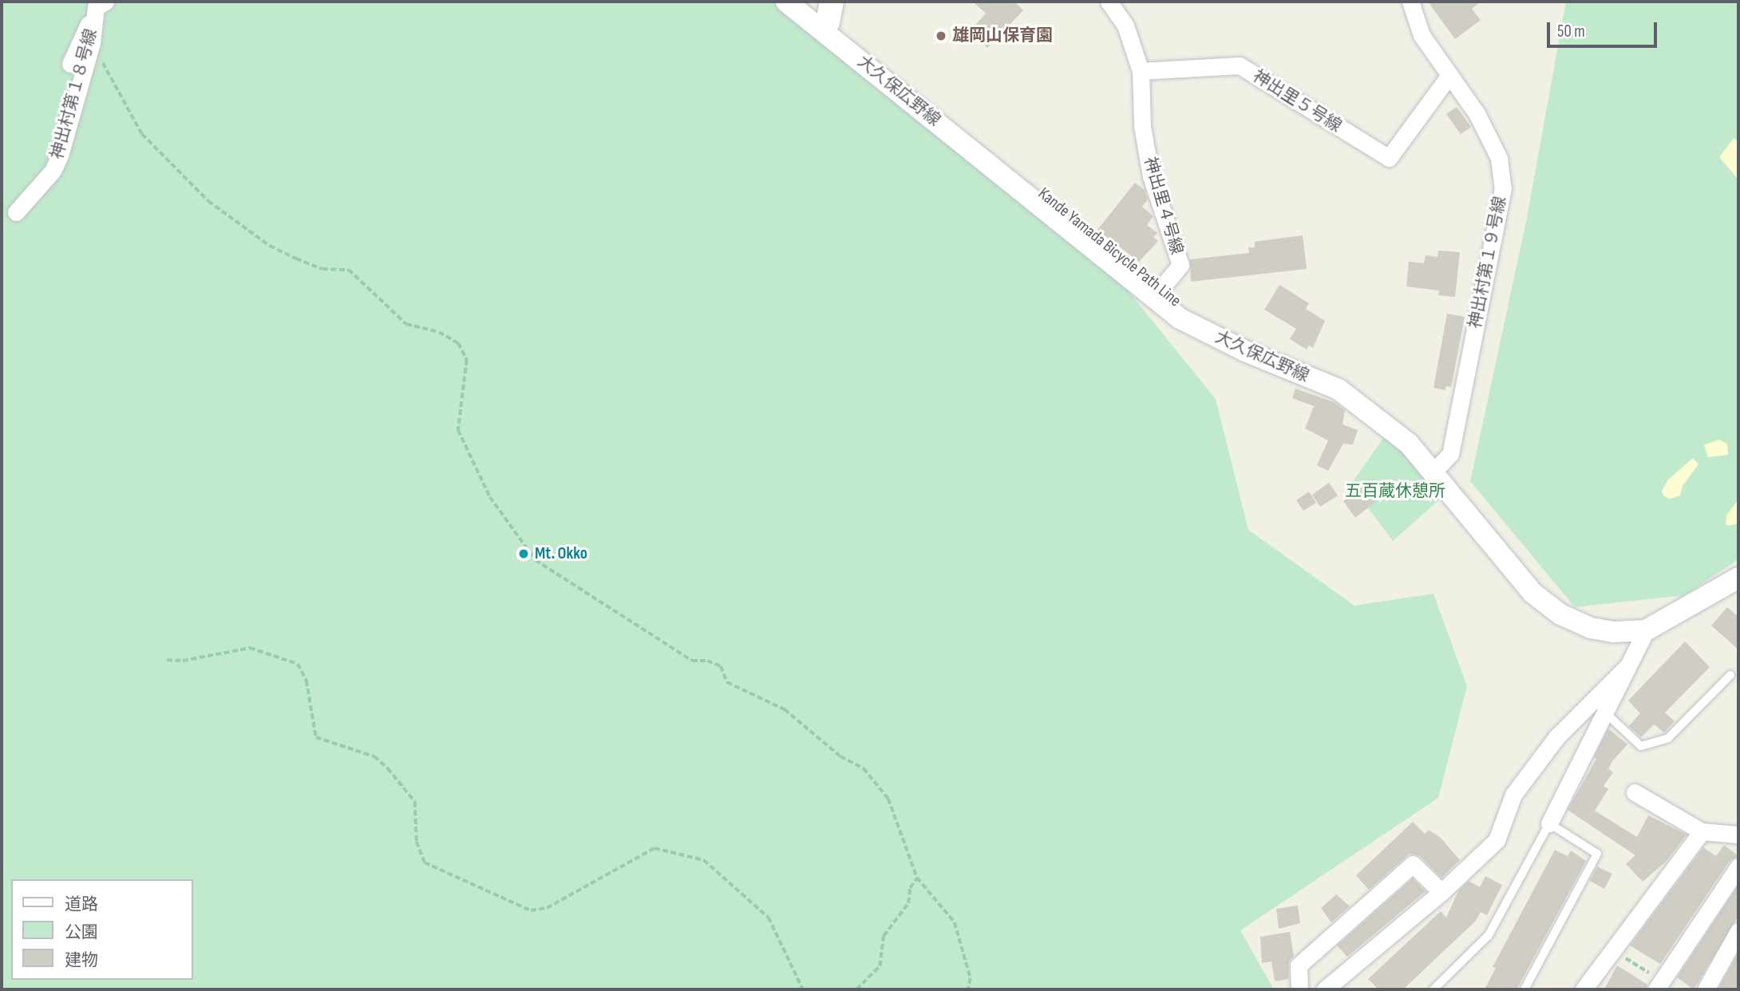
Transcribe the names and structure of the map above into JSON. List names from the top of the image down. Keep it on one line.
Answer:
{"streets":{"street":["大久保広野線","神出村第１８号線","神出里５号線","神出里４号線","神出村第１９号線"]},"crossings":[["大久保広野線","神出里４号線"],["大久保広野線","神出村第１９号線"],["神出里５号線","神出里４号線"],["神出里５号線","神出村第１９号線"]],"parks":["五百蔵休憩所"],"places":["雄岡山保育園","Mt. Okko"],"legend":["道路","公園","建物"],"scale_bar":"50 m"}
